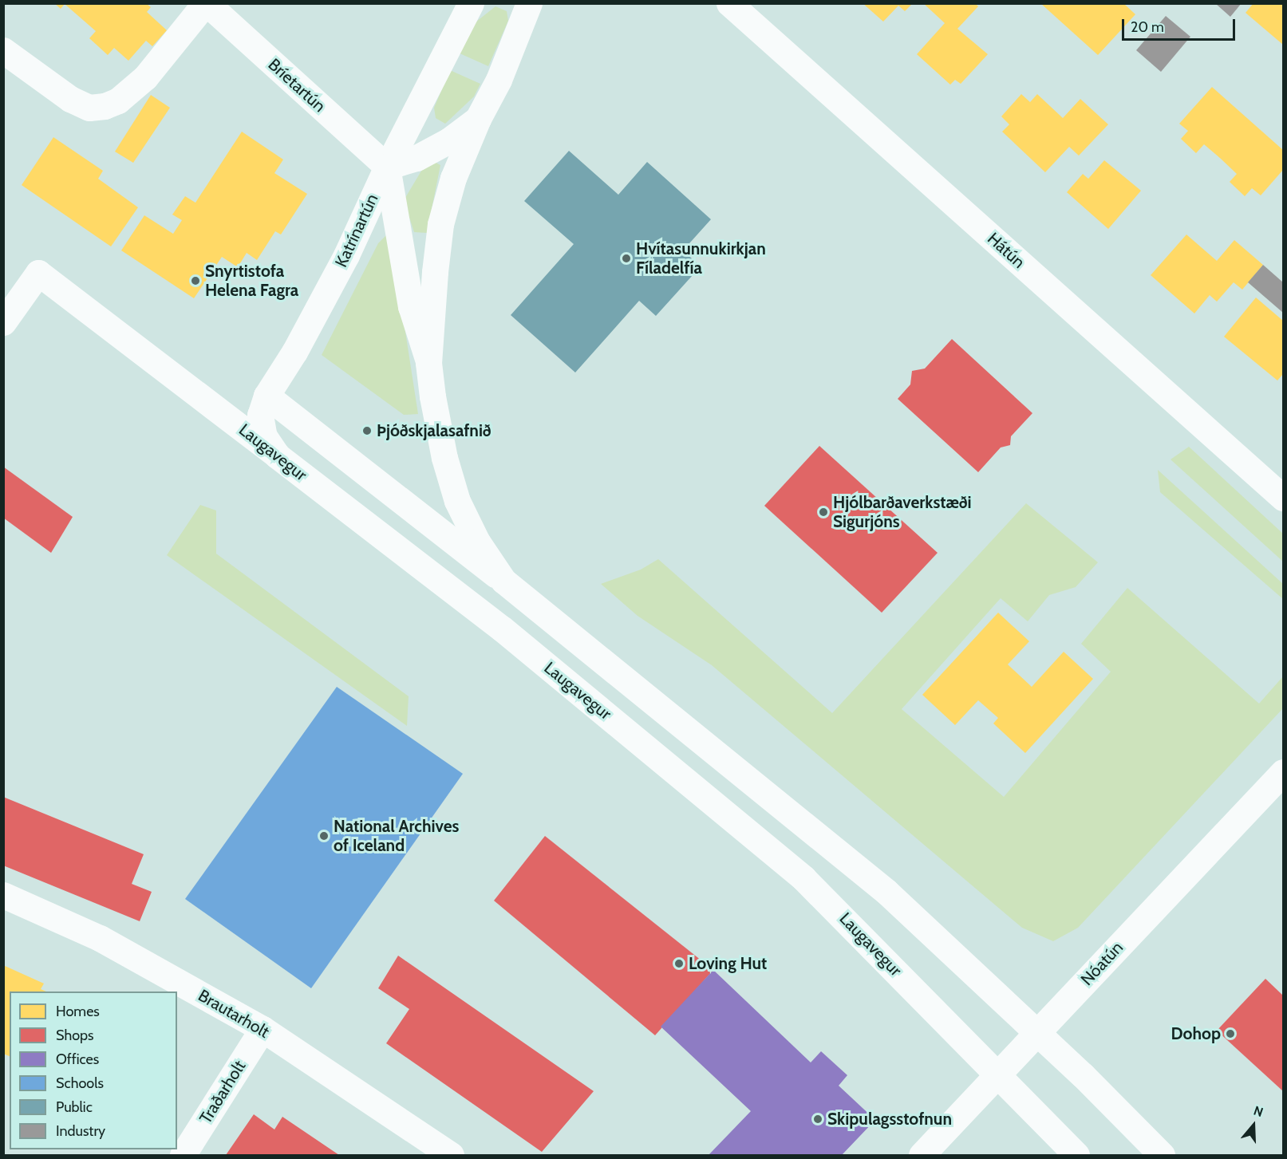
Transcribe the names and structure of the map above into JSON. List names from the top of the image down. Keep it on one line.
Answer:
{"streets":{"street":["Bríetartún","Katrínartún","Hátún","Laugavegur","Nóatún","Brautarholt","Traðarholt"]},"crossings":[["Bríetartún","Katrínartún"],["Katrínartún","Laugavegur"],["Laugavegur","Nóatún"],["Brautarholt","Traðarholt"]],"places":["Hvítasunnukirkjan Fíladelfía","Snyrtistofa Helena Fagra","Þjóðskjalasafnið","Hjólbarðaverkstæði Sigurjóns","National Archives of Iceland","Loving Hut","Dohop","Skipulagsstofnun"],"legend":["Homes","Shops","Offices","Schools","Public","Industry"],"scale_bar":"20 m","north":"top"}
